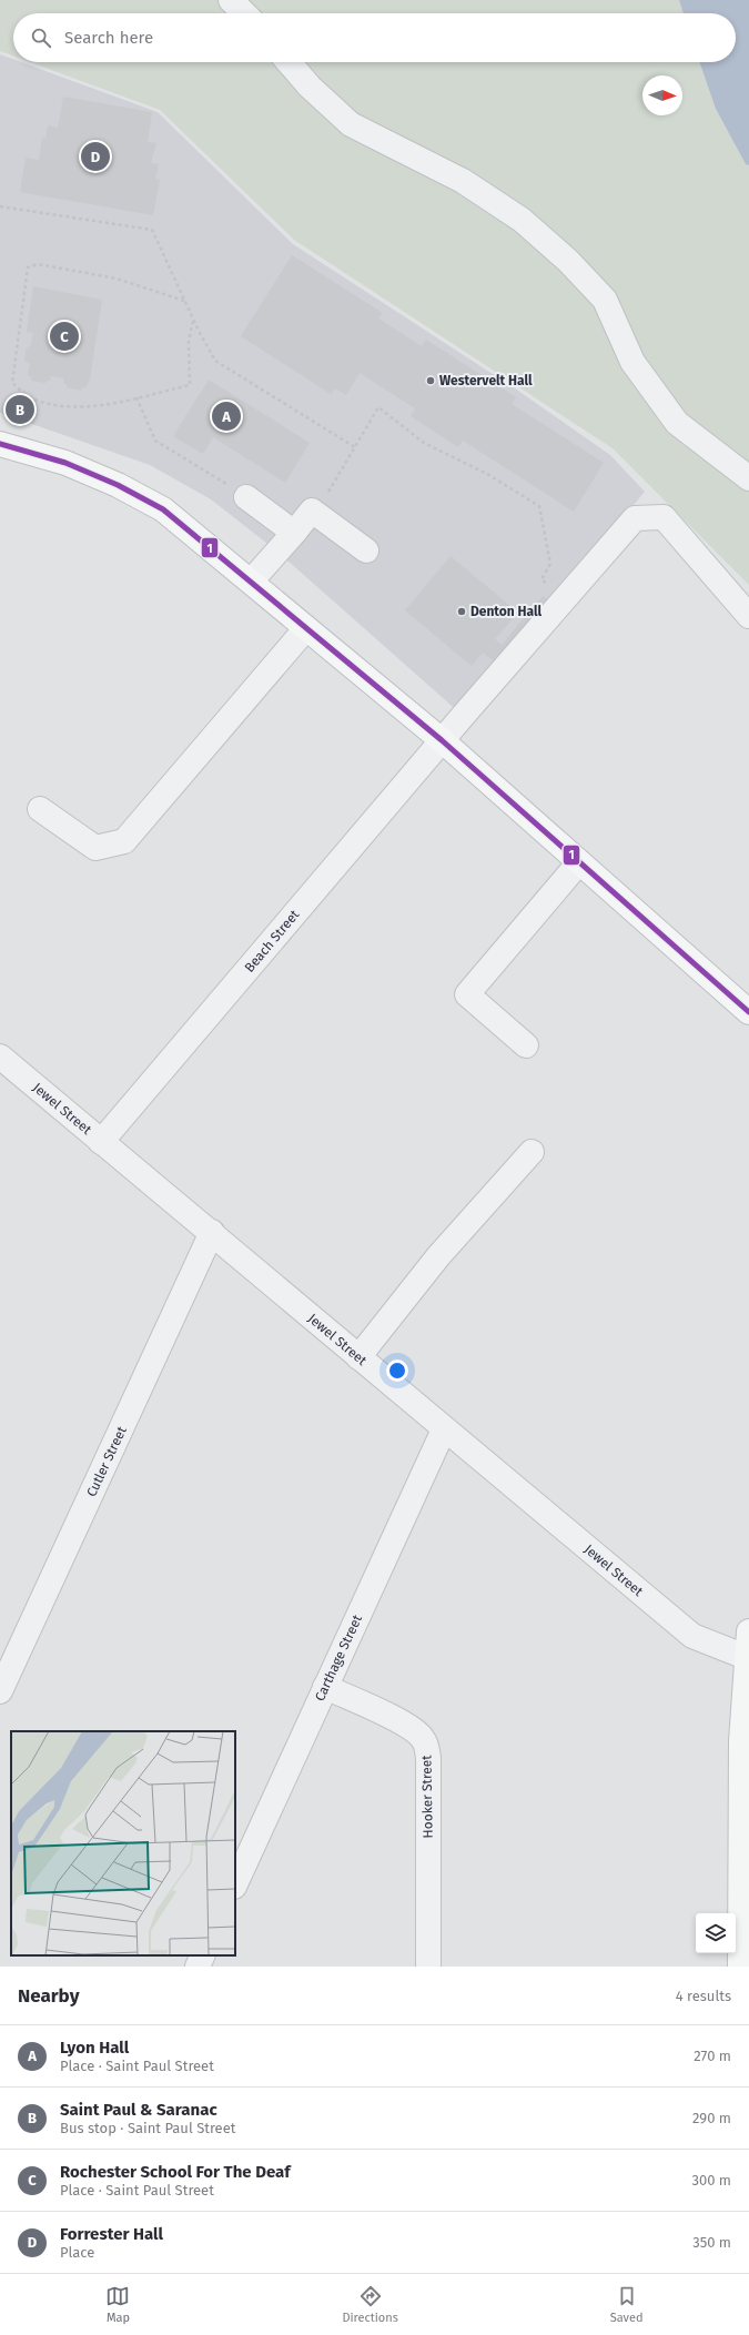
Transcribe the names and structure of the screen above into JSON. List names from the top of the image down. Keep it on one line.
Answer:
{"streets":{"street":["Beach Street","Jewel Street","Cutler Street","Carthage Street","Hooker Street"]},"crossings":[["Beach Street","Jewel Street"],["Jewel Street","Cutler Street"],["Jewel Street","Carthage Street"],["Carthage Street","Hooker Street"]],"places":["Westervelt Hall","Denton Hall"],"lines":["transit line 1"],"north":"right","page":{"search":"Search here","pins":["D","C","B","A"],"heading":["Nearby","4 results"],"list":[{"mark":"A","name":"Lyon Hall","note":"Place · Saint Paul Street","value":"270 m"},{"mark":"B","name":"Saint Paul & Saranac","note":"Bus stop · Saint Paul Street","value":"290 m"},{"mark":"C","name":"Rochester School For The Deaf","note":"Place · Saint Paul Street","value":"300 m"},{"mark":"D","name":"Forrester Hall","note":"Place","value":"350 m"}],"nav":["Map","Directions","Saved"]}}
